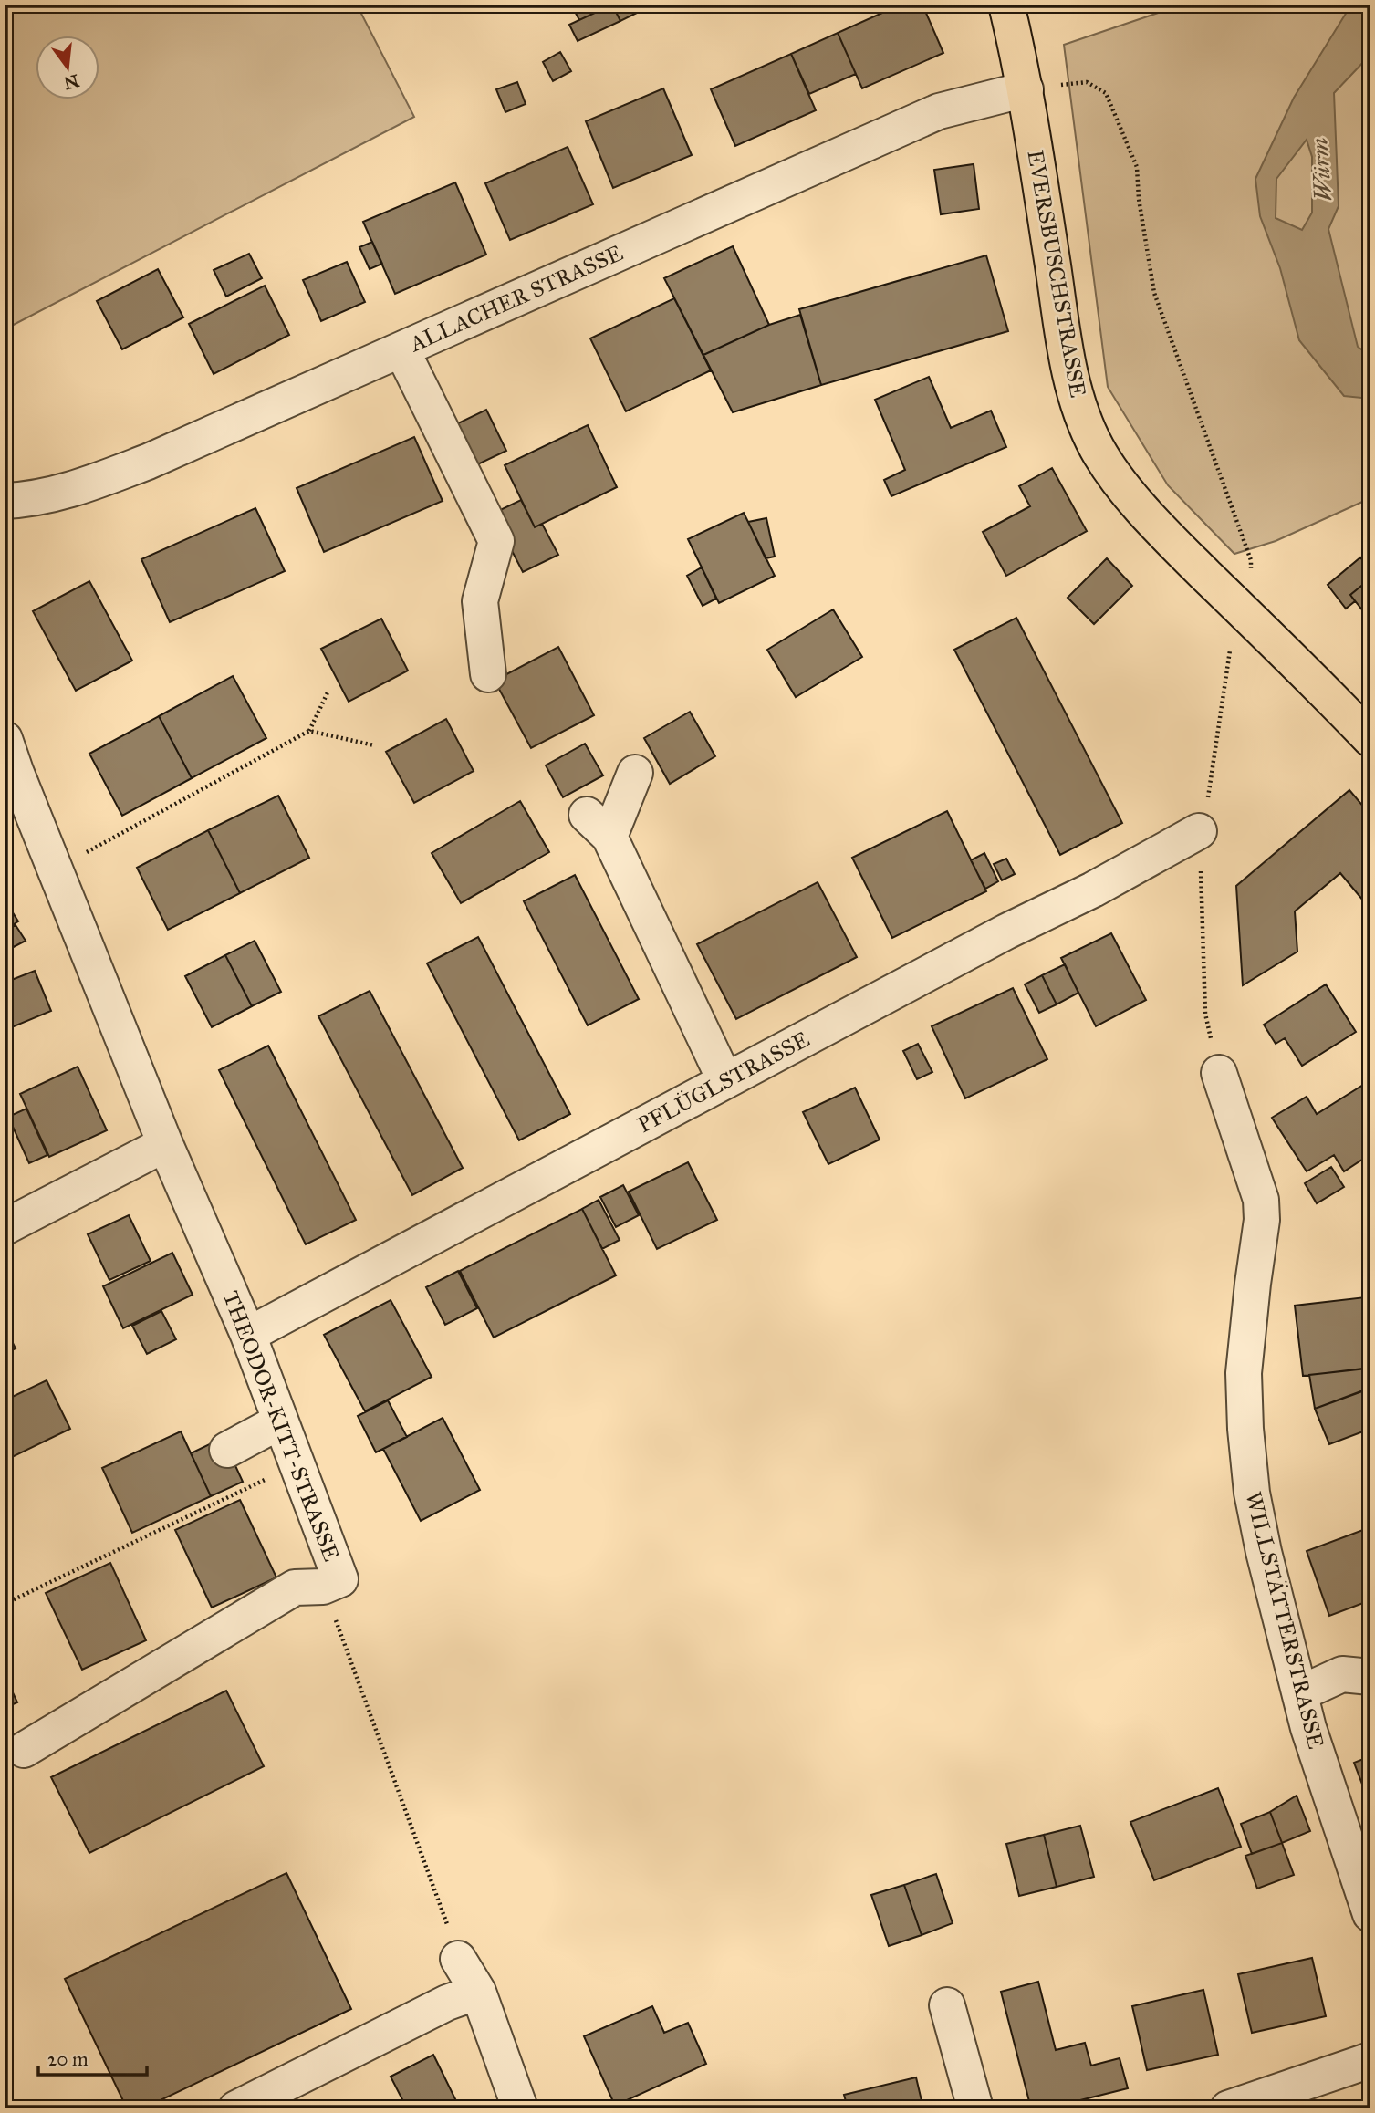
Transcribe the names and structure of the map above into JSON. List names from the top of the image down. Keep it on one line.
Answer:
{"streets":{"main road":["EVERSBUSCHSTRASSE"],"street":["ALLACHER STRASSE","PFLÜGLSTRASSE","THEODOR-KITT-STRASSE","WILLSTÄTTERSTRASSE"]},"crossings":[["EVERSBUSCHSTRASSE","ALLACHER STRASSE"],["PFLÜGLSTRASSE","THEODOR-KITT-STRASSE"]],"water":["Würm"],"scale_bar":"20 m","north":"bottom"}
